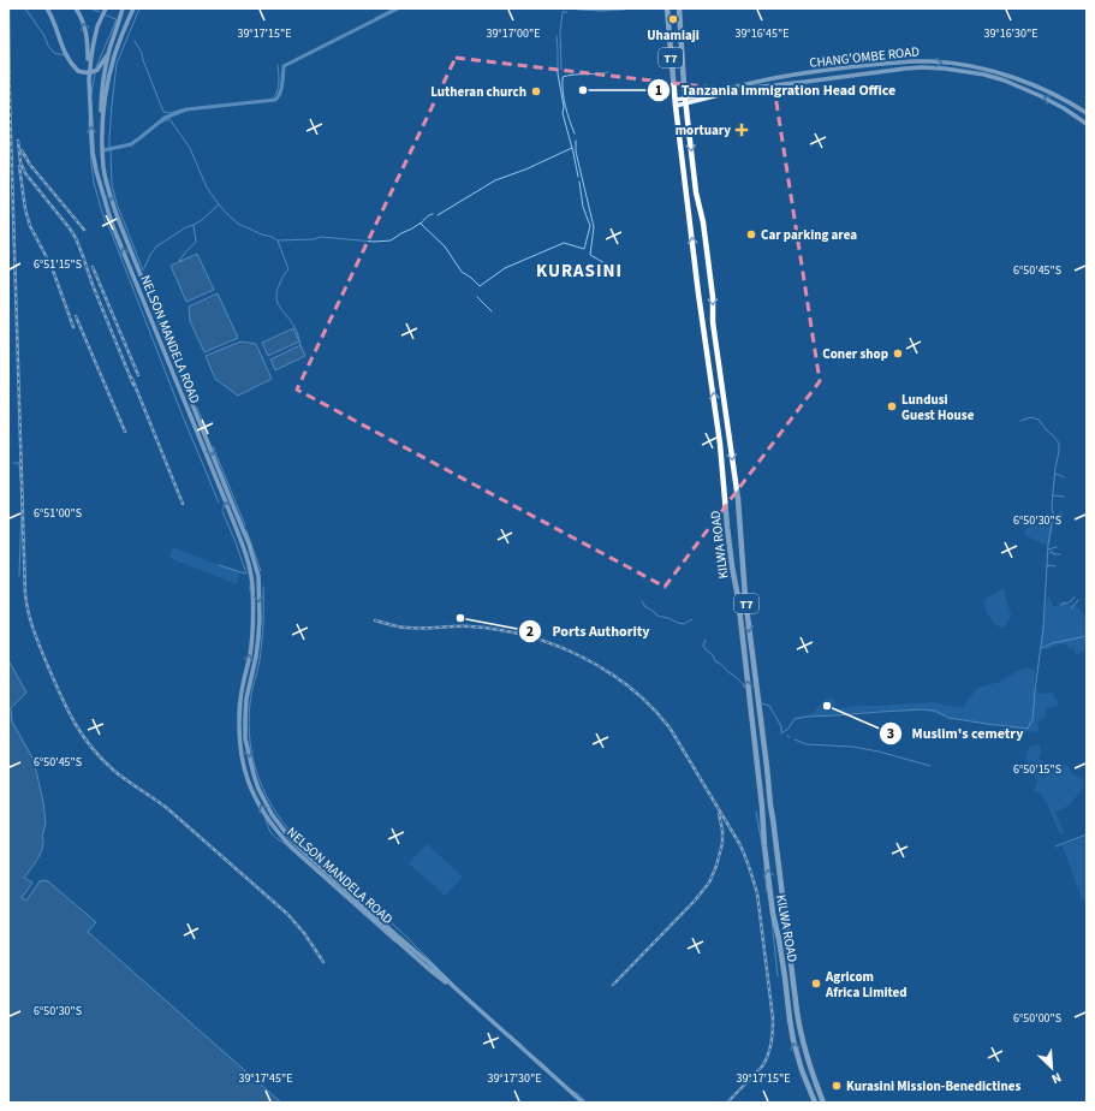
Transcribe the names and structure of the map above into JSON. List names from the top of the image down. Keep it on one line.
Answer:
{"streets":{"highway":["T7","KILWA ROAD"],"main road":["CHANG'OMBE ROAD","NELSON MANDELA ROAD"]},"crossings":[["CHANG'OMBE ROAD","KILWA ROAD"]],"districts":["KURASINI"],"places":{"other":["Uhamiaji","Tanzania Immigration Head Office","Lutheran church","Car parking area","Coner shop","Lundusi Guest House","Ports Authority","Muslim's cemetry","Agricom Africa Limited","Kurasini Mission-Benedictines"],"health":["mortuary"]},"north":"bottom right","coordinates":["39°17'15\"E","39°17'00\"E","39°16'45\"E","39°16'30\"E","6°51'15\"S","6°50'45\"S","6°51'00\"S","6°50'30\"S","6°50'15\"S","6°50'00\"S","39°17'45\"E","39°17'30\"E"]}
